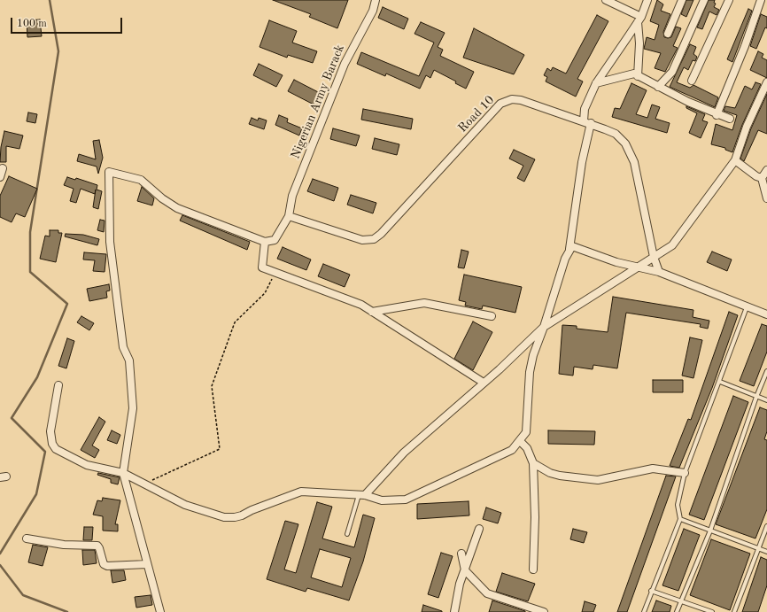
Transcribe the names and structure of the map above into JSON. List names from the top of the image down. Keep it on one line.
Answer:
{"streets":{"street":["Nigerian Army Barack","Road 10"]},"crossings":[["Nigerian Army Barack","Road 10"]],"scale_bar":"100 m"}
